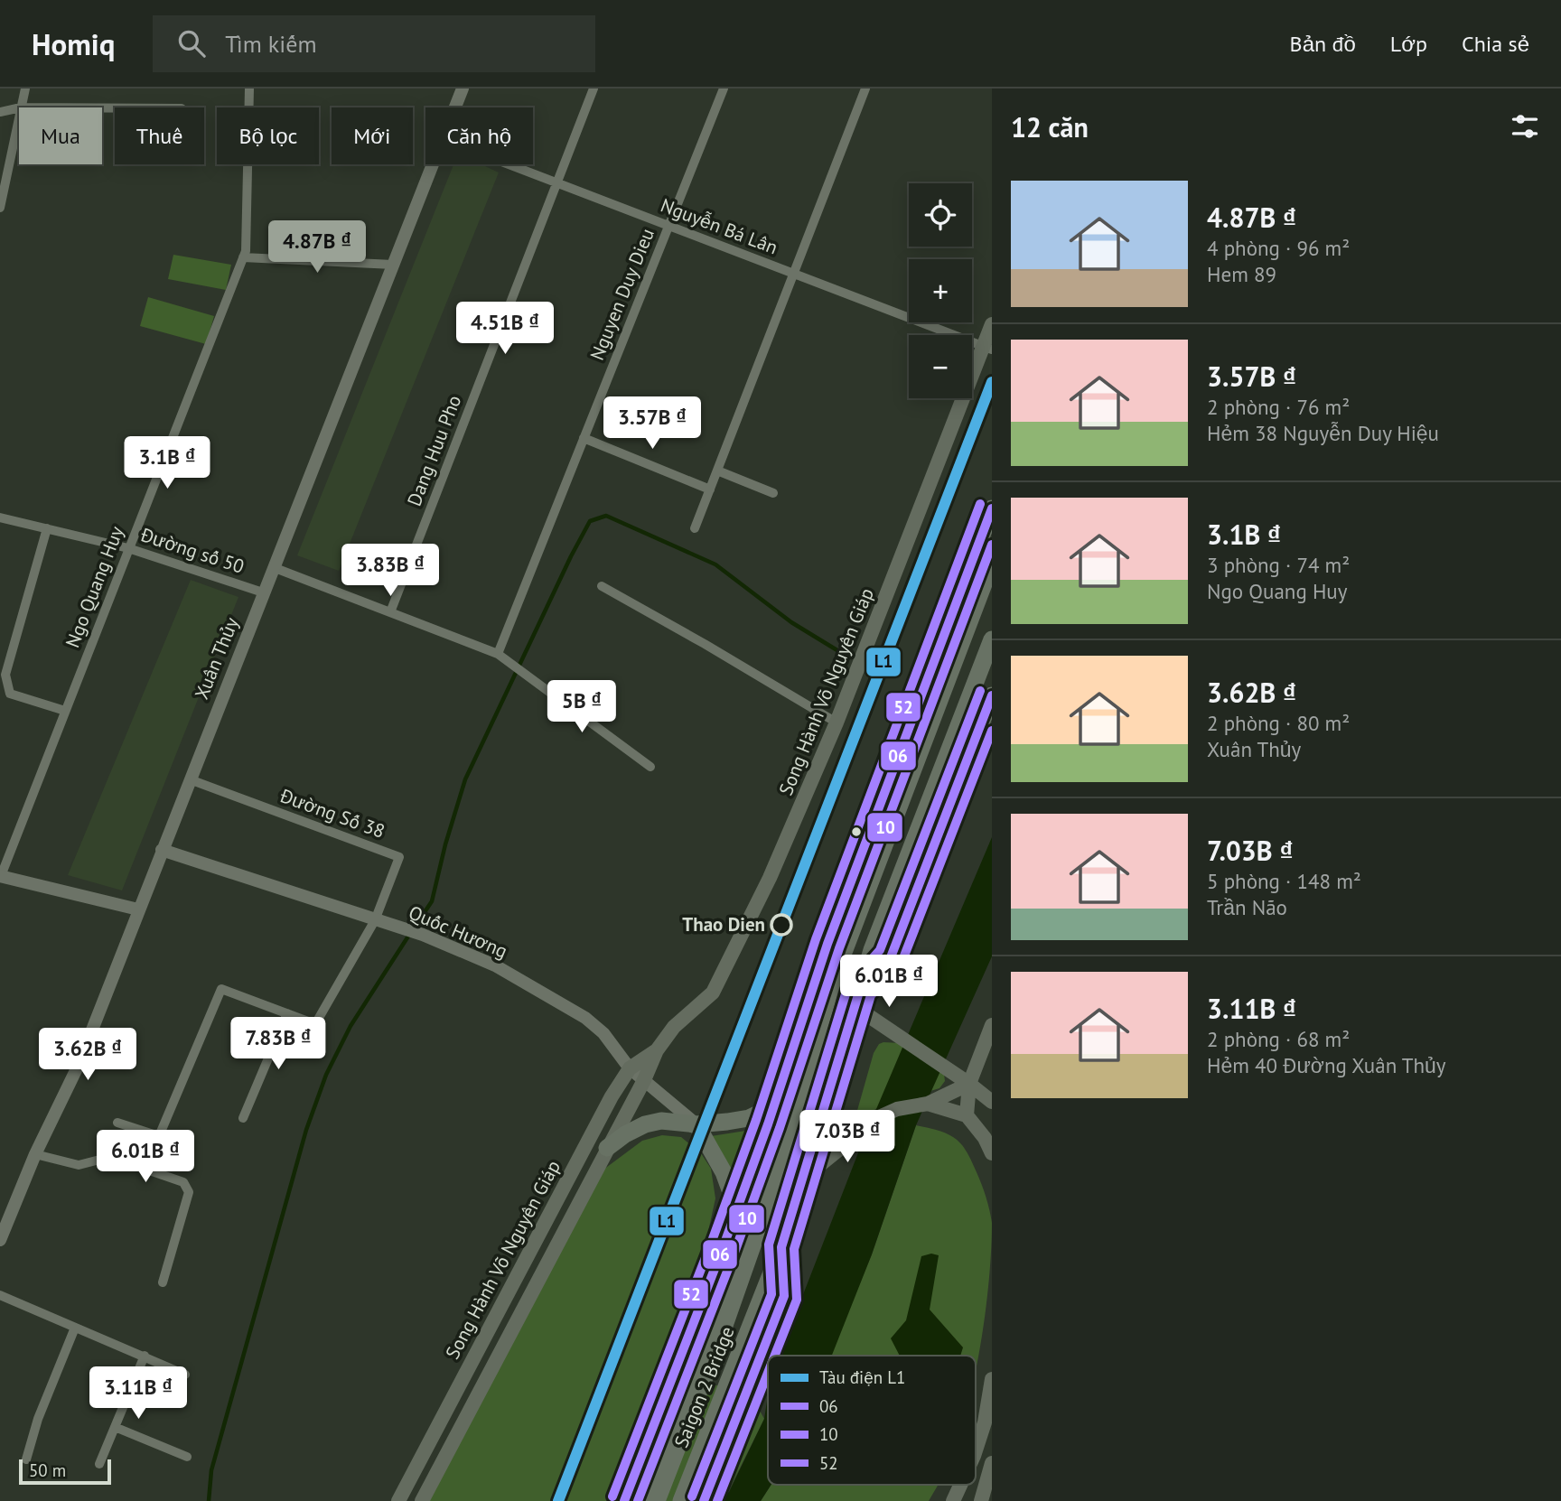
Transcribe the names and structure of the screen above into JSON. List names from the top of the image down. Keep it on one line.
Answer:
{"streets":{"highway":["Saigon 2 Bridge"],"main road":["Song Hành Võ Nguyên Giáp"],"street":["Nguyễn Bá Lân","Nguyen Duy Dieu","Dang Huu Pho","Đường số 50","Ngo Quang Huy","Xuân Thủy","Đường Số 38","Quốc Hương"]},"crossings":[["Nguyễn Bá Lân","Nguyen Duy Dieu"],["Nguyễn Bá Lân","Dang Huu Pho"],["Nguyễn Bá Lân","Song Hành Võ Nguyên Giáp"],["Đường số 50","Ngo Quang Huy"],["Đường số 50","Xuân Thủy"],["Xuân Thủy","Đường Số 38"],["Xuân Thủy","Quốc Hương"],["Song Hành Võ Nguyên Giáp","Quốc Hương"],["Đường Số 38","Quốc Hương"]],"places":["Thao Dien"],"lines":["metro line L1","transit line 52","transit line 06","transit line 10"],"legend":["Tàu điện L1","06","10","52"],"scale_bar":"50 m","page":{"header":"Homiq","search":"Tìm kiếm","nav":["Bản đồ","Lớp","Chia sẻ"],"heading":"12 căn","chip":["Mua","Thuê","Bộ lọc","Mới","Căn hộ"],"list":[{"name":"4.87B ₫","note":"4 phòng · 96 m² · Hem 89"},{"name":"3.57B ₫","note":"2 phòng · 76 m² · Hẻm 38 Nguyễn Duy Hiệu"},{"name":"3.1B ₫","note":"3 phòng · 74 m² · Ngo Quang Huy"},{"name":"3.62B ₫","note":"2 phòng · 80 m² · Xuân Thủy"},{"name":"7.03B ₫","note":"5 phòng · 148 m² · Trần Não"},{"name":"3.11B ₫","note":"2 phòng · 68 m² · Hẻm 40 Đường Xuân Thủy"}],"map_buttons":["+","−"],"price":["4.87B ₫","4.51B ₫","3.57B ₫","3.1B ₫","3.83B ₫","5B ₫","6.01B ₫","7.83B ₫","3.62B ₫","7.03B ₫","6.01B ₫","3.11B ₫"],"scale":"50 m"}}
